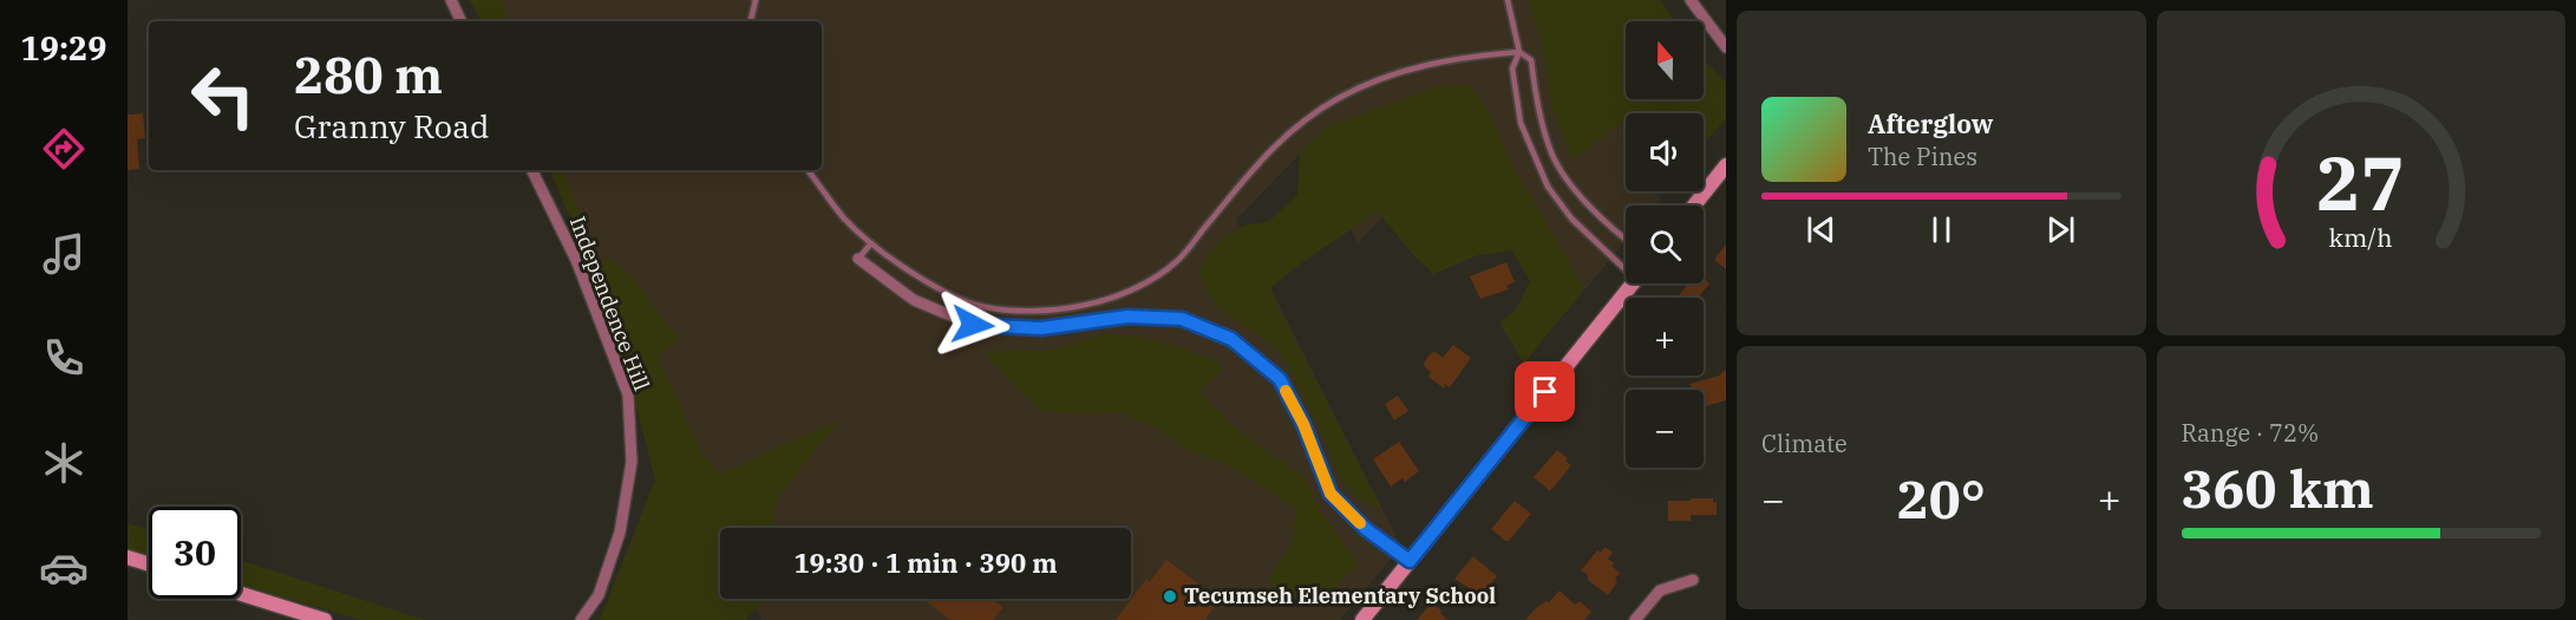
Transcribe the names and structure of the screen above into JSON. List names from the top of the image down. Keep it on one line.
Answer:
{"streets":{"street":["Independence Hill"]},"places":["Tecumseh Elementary School"],"north":"top","page":{"tabs":"19:29","map_buttons":["+","−"],"turn":["280 m","Granny Road"],"song":["Afterglow","The Pines"],"tile":["Climate",["Range · 72%","360 km"]],"heat":["−","20°","+"],"limit":"30","trip":"19:30 · 1 min · 390 m","gauge":["27","km/h"]}}
